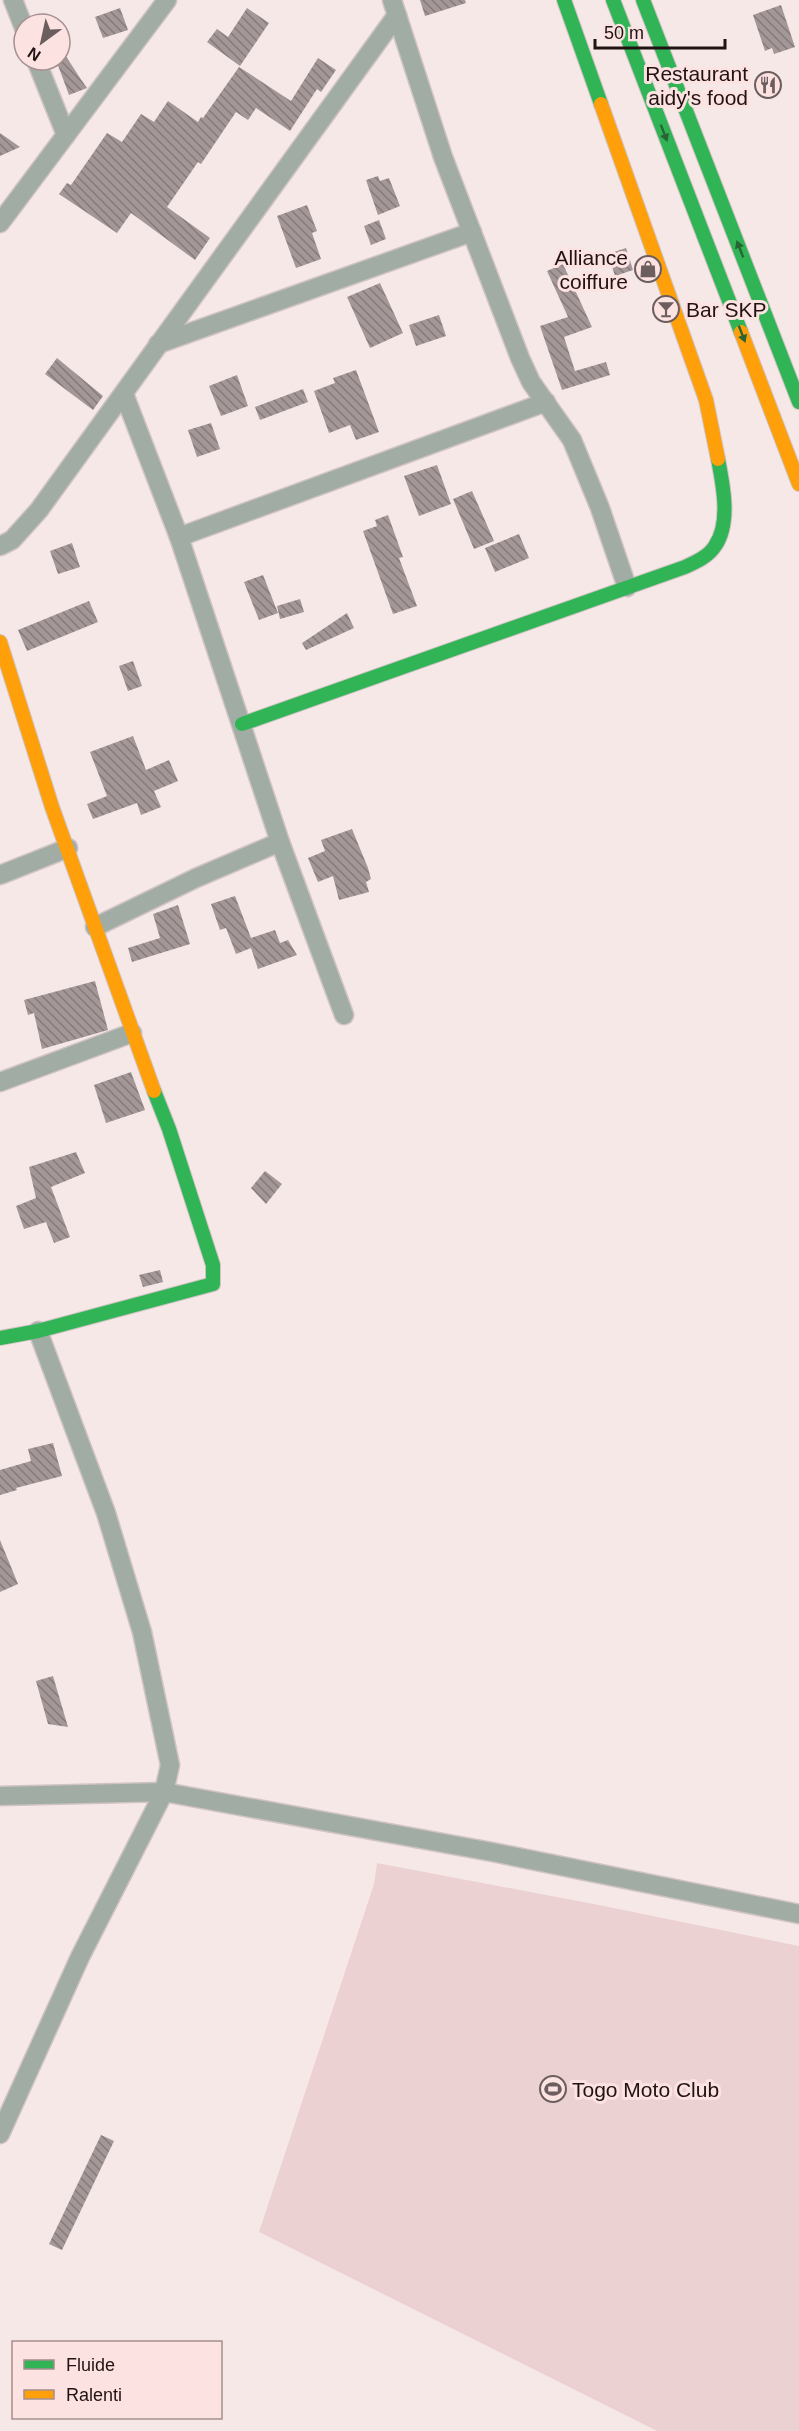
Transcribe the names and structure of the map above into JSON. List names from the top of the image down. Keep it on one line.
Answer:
{"places":{"restaurant":["Restaurant aidy's food"],"shop":["Alliance coiffure"],"bar":["Bar SKP"],"sports":["Togo Moto Club"]},"legend":["Fluide","Ralenti"],"scale_bar":"50 m","north":"bottom left"}
